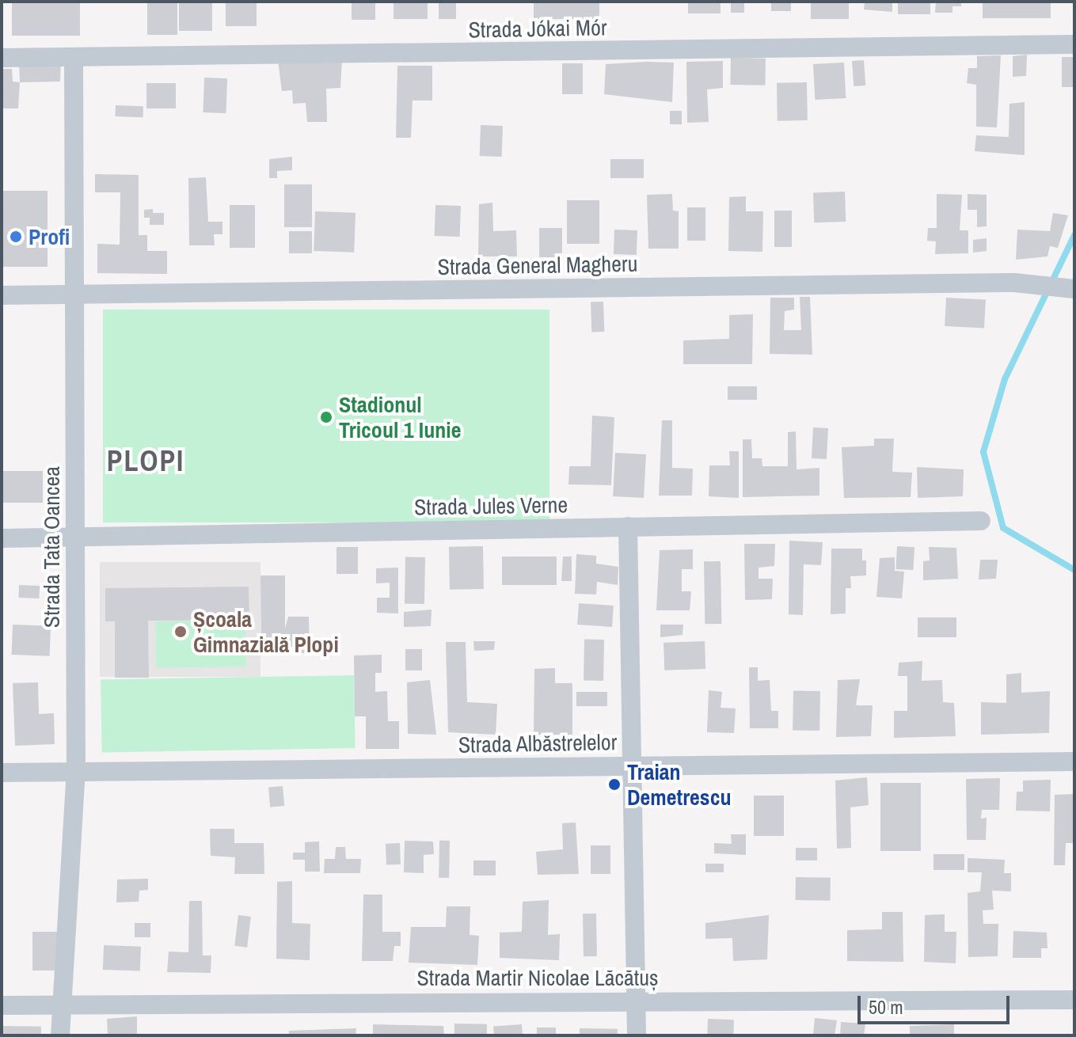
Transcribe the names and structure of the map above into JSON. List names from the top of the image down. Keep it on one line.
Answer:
{"streets":{"street":["Strada Jókai Mór","Strada General Magheru","Strada Jules Verne","Strada Tata Oancea","Strada Albăstrelelor","Strada Martir Nicolae Lăcătuș"]},"crossings":[["Strada Jókai Mór","Strada Tata Oancea"],["Strada General Magheru","Strada Tata Oancea"],["Strada Jules Verne","Strada Tata Oancea"],["Strada Tata Oancea","Strada Albăstrelelor"],["Strada Tata Oancea","Strada Martir Nicolae Lăcătuș"]],"districts":["PLOPI"],"places":["Profi","Stadionul Tricoul 1 Iunie","Școala Gimnazială Plopi","Traian Demetrescu"],"scale_bar":"50 m"}
